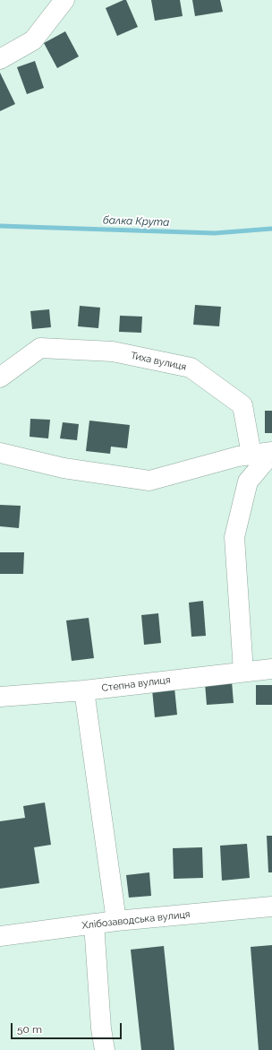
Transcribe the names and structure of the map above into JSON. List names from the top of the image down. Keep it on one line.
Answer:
{"streets":{"street":["Тиха вулиця","Степна вулиця","Хлібозаводська вулиця"]},"water":["балка Крута"],"scale_bar":"50 m"}
